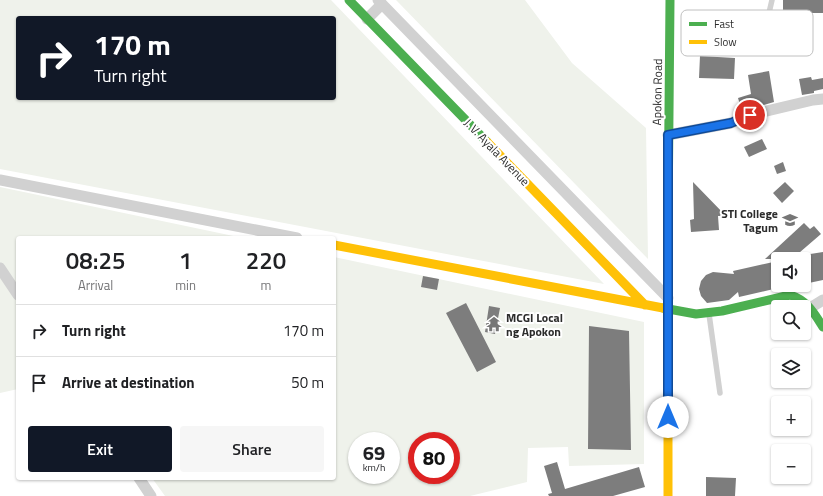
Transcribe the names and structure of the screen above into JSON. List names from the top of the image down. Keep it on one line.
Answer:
{"streets":{"main road":["Apokon Road","J. V. Ayala Avenue"]},"crossings":[["Apokon Road","J. V. Ayala Avenue"]],"places":{"school or university":["STI College Tagum"],"temple":["MCGI Local ng Apokon"]},"legend":["Fast","Slow"],"page":{"turn":["170 m","Turn right"],"eta":["08:25","Arrival","1","min","220","m"],"map_buttons":["+","−"],"list":[{"name":"Turn right","value":"170 m"},{"name":"Arrive at destination","value":"50 m"}],"buttons":["Exit","Share"],"speed":"69 km/h","limit":"80"}}
